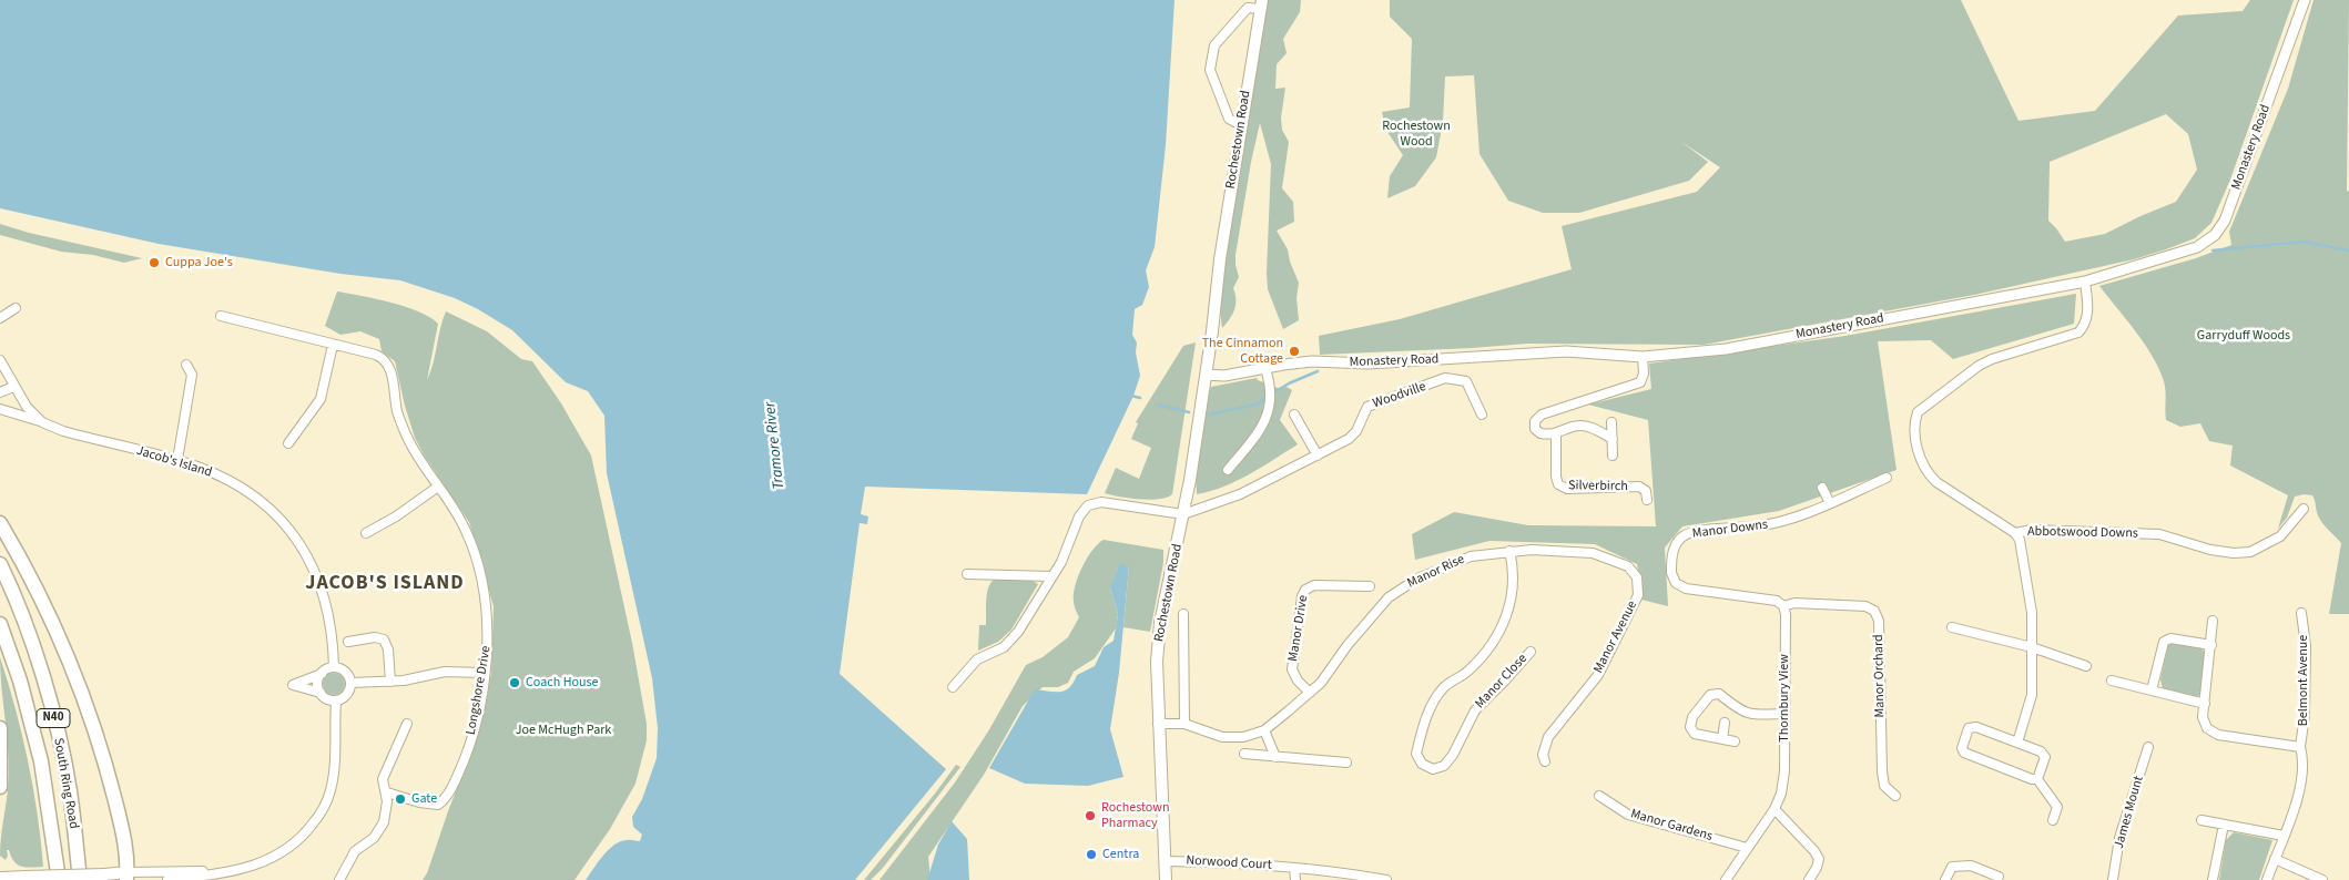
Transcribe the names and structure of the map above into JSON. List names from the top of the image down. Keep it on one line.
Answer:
{"streets":{"highway":["N40","South Ring Road"],"main road":["Rochestown Road"],"street":["Monastery Road","Woodville","Jacob's Island","Silverbirch","Manor Downs","Abbotswood Downs","Manor Rise","Manor Drive","Manor Avenue","Manor Orchard","Belmont Avenue","Manor Close","Longshore Drive","Thornbury View","James Mount","Manor Gardens","Norwood Court"]},"crossings":[["Rochestown Road","Monastery Road"],["Rochestown Road","Woodville"],["Rochestown Road","Norwood Court"],["Monastery Road","Abbotswood Downs"],["Manor Downs","Manor Orchard"],["Manor Downs","Thornbury View"],["Manor Rise","Manor Drive"],["Manor Rise","Manor Avenue"],["Manor Rise","Manor Close"],["Manor Orchard","Thornbury View"],["Thornbury View","Manor Gardens"]],"districts":["JACOB'S ISLAND"],"water":["Tramore River"],"parks":["Rochestown Wood","Garryduff Woods","Joe McHugh Park"],"places":["Cuppa Joe's","The Cinnamon Cottage","Coach House","Gate","Rochestown Pharmacy","Centra"]}
